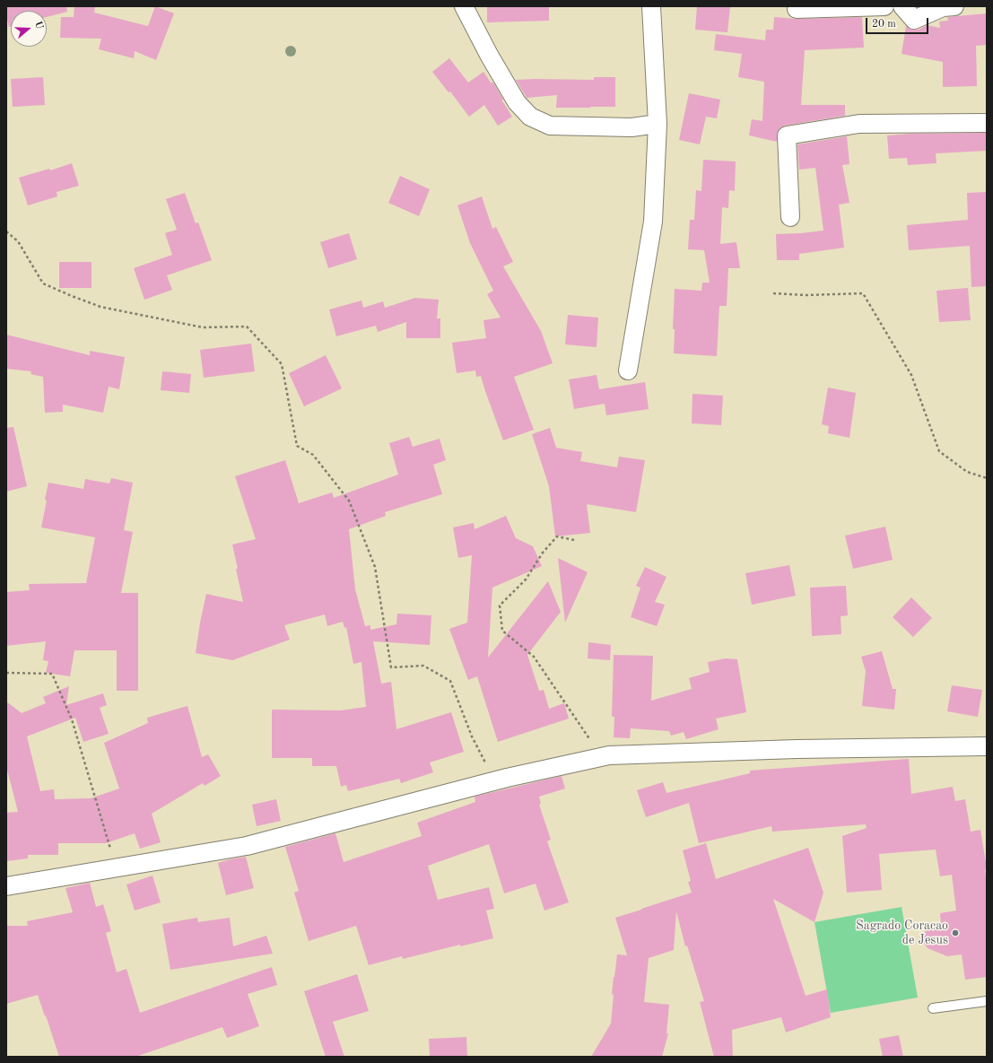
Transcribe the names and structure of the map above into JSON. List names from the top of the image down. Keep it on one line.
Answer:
{"places":["Sagrado Coracao de Jesus"],"scale_bar":"20 m","north":"right"}
